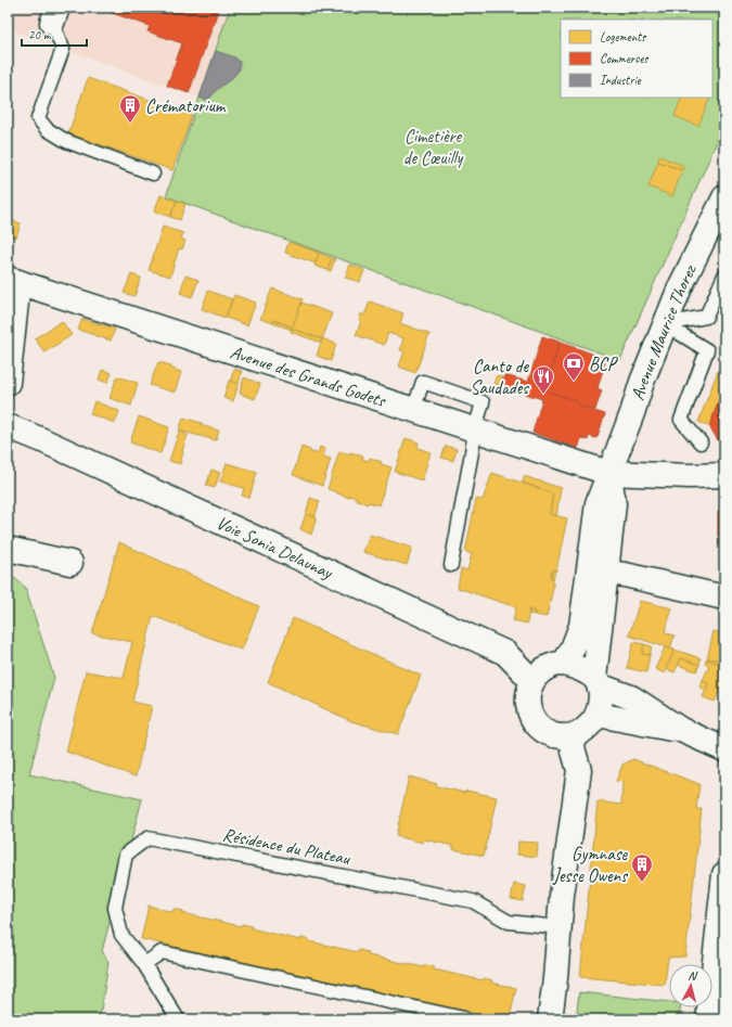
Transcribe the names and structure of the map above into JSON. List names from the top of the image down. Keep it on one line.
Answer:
{"streets":{"main road":["Avenue Maurice Thorez","Avenue des Grands Godets","Voie Sonia Delaunay"],"lane":["Résidence du Plateau"]},"crossings":[["Avenue Maurice Thorez","Avenue des Grands Godets"],["Avenue Maurice Thorez","Voie Sonia Delaunay"]],"parks":["Cimetière de Cœuilly"],"places":{"building":["Crématorium","Gymnase Jesse Owens"],"bank":["BCP"],"restaurant":["Canto de Saudades"]},"legend":["Logements","Commerces","Industrie"],"scale_bar":"20 m","north":"top"}
